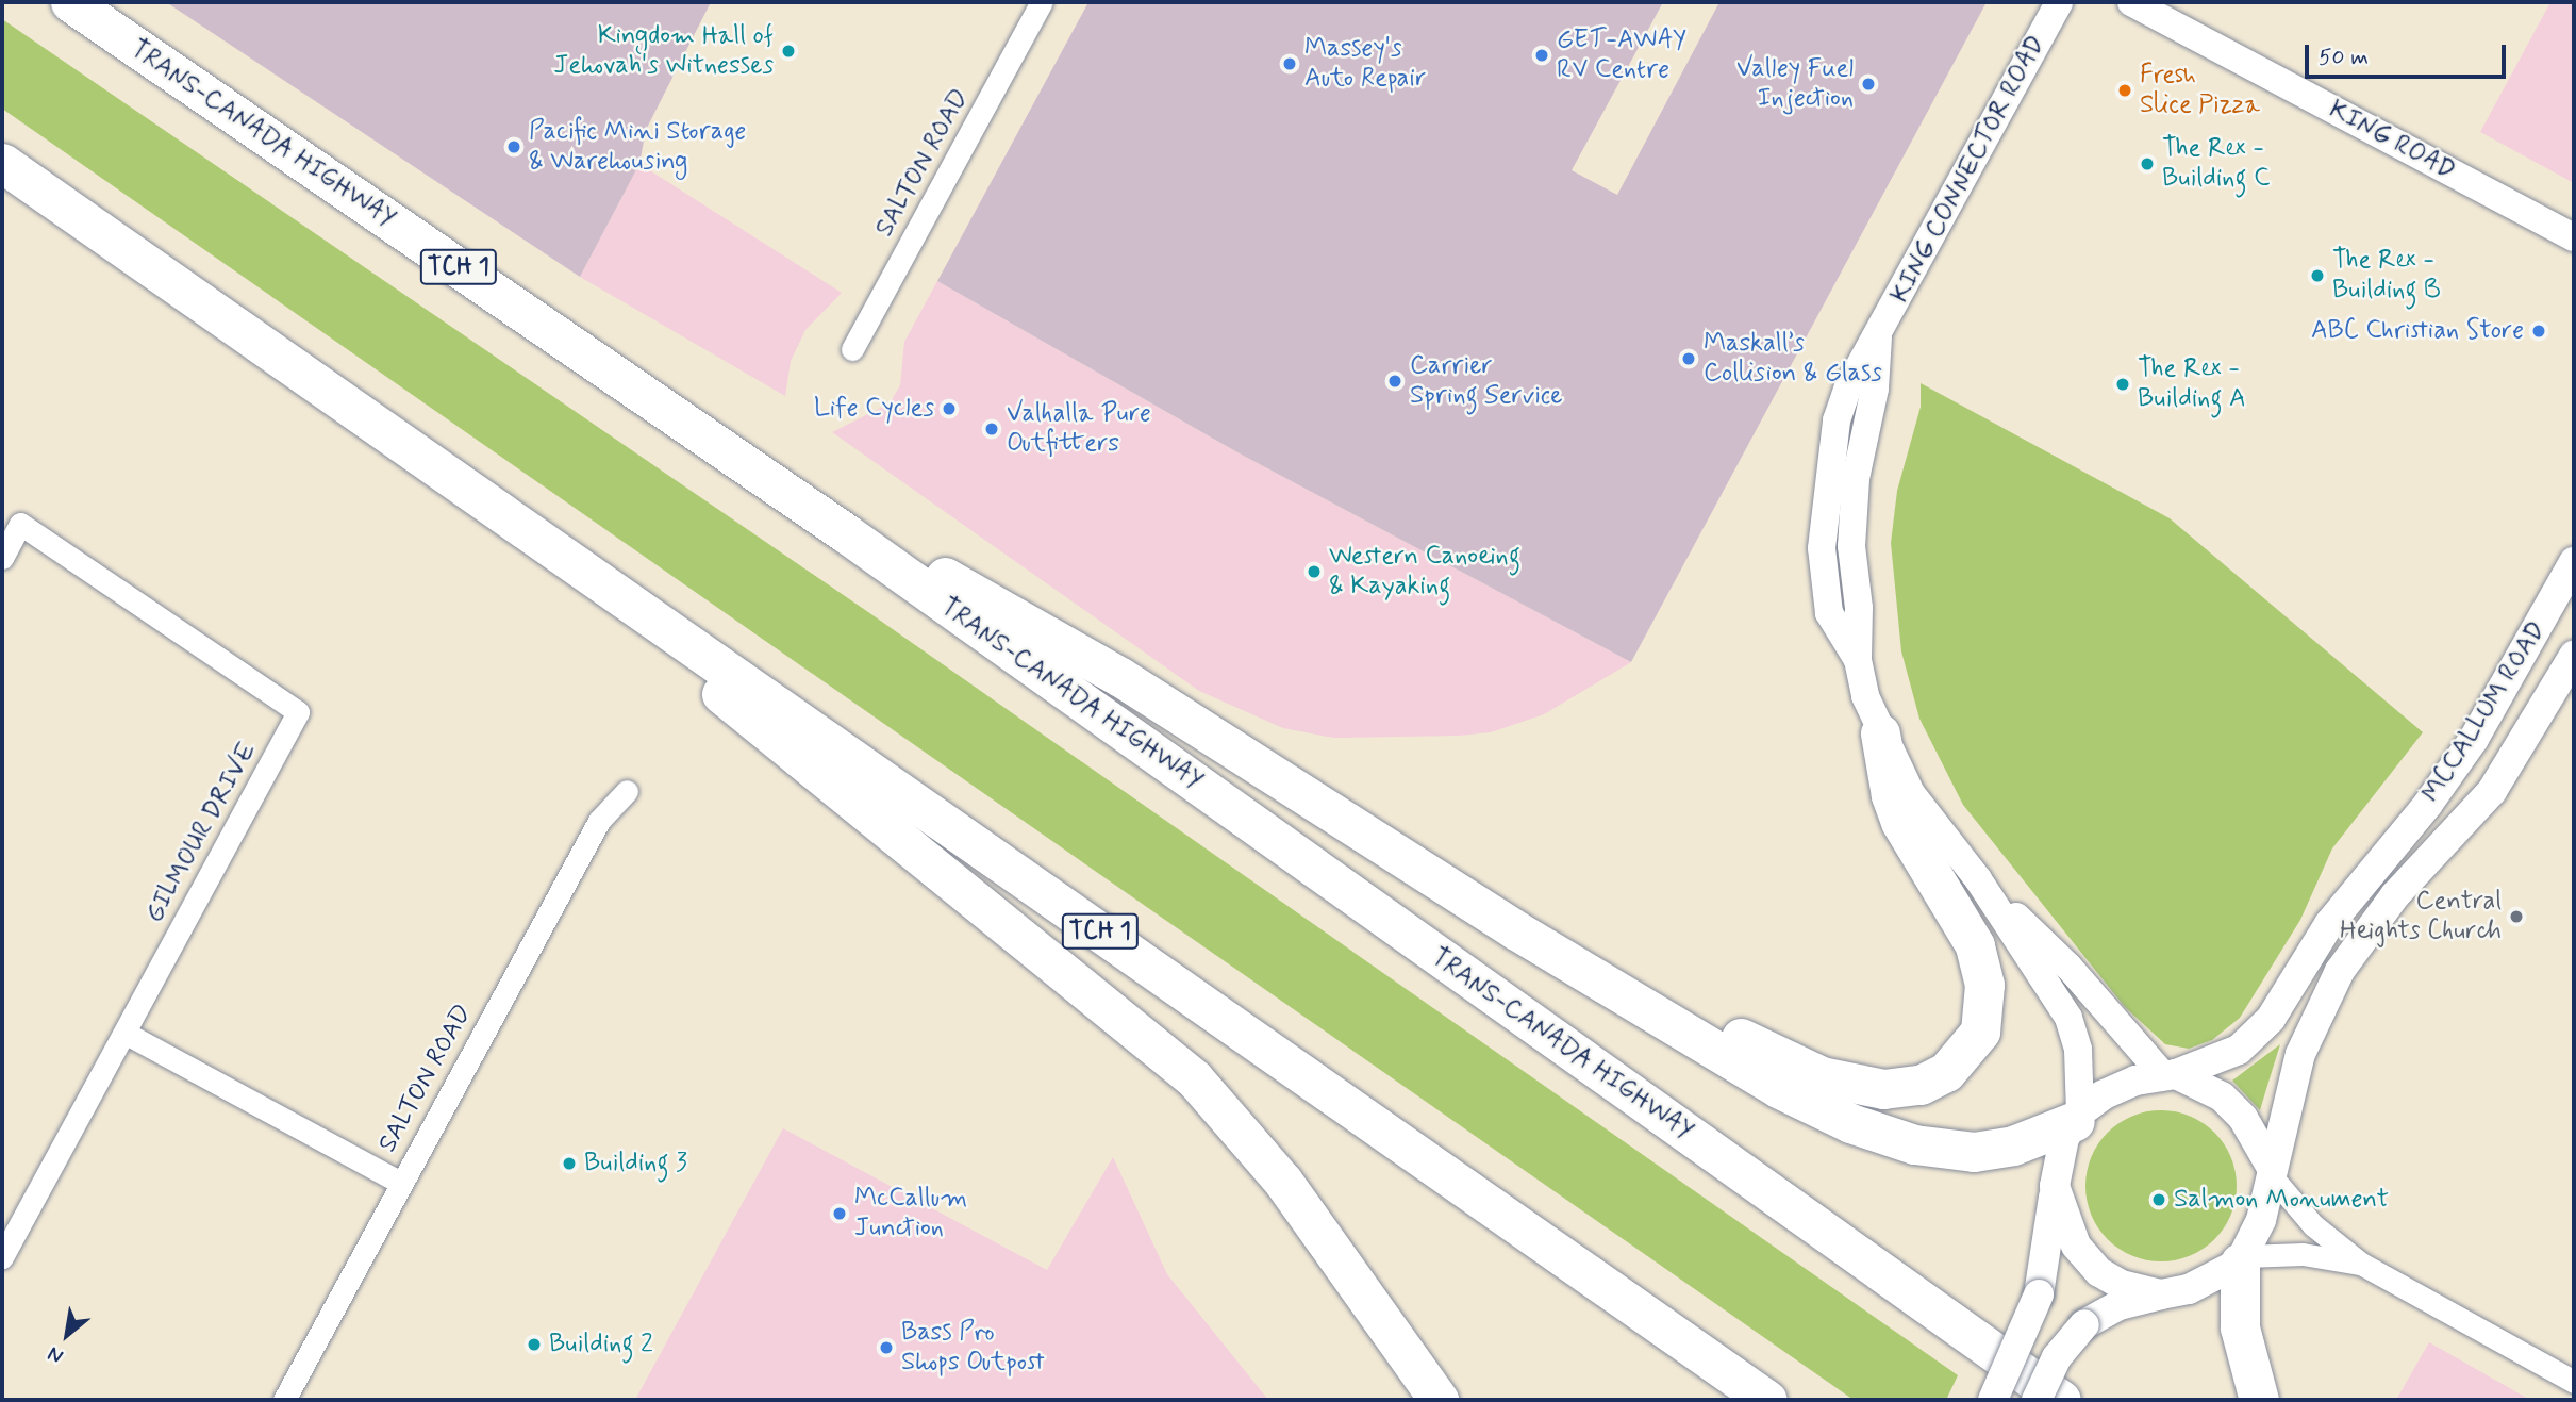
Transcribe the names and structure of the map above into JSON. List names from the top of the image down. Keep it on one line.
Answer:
{"streets":{"highway":["TRANS-CANADA HIGHWAY","TCH 1"],"main road":["MCCALLUM ROAD"],"street":["KING ROAD","SALTON ROAD","KING CONNECTOR ROAD","GILMOUR DRIVE"]},"crossings":[["KING CONNECTOR ROAD","MCCALLUM ROAD"]],"places":["Kingdom Hall of Jehovah's Witnesses","GET-AWAY RV Centre","Massey's Auto Repair","Valley Fuel Injection","Fresh Slice Pizza","Pacific Mini Storage & Warehousing","The Rex - Building C","The Rex - Building B","ABC Christian Store","Maskall’s Collision & Glass","Carrier Spring Service","The Rex - Building A","Life Cycles","Valhalla Pure Outfitters","Western Canoeing & Kayaking","Central Heights Church","Building 3","Salmon Monument","McCallum Junction","Building 2","Bass Pro Shops Outpost"],"scale_bar":"50 m","north":"bottom left"}
